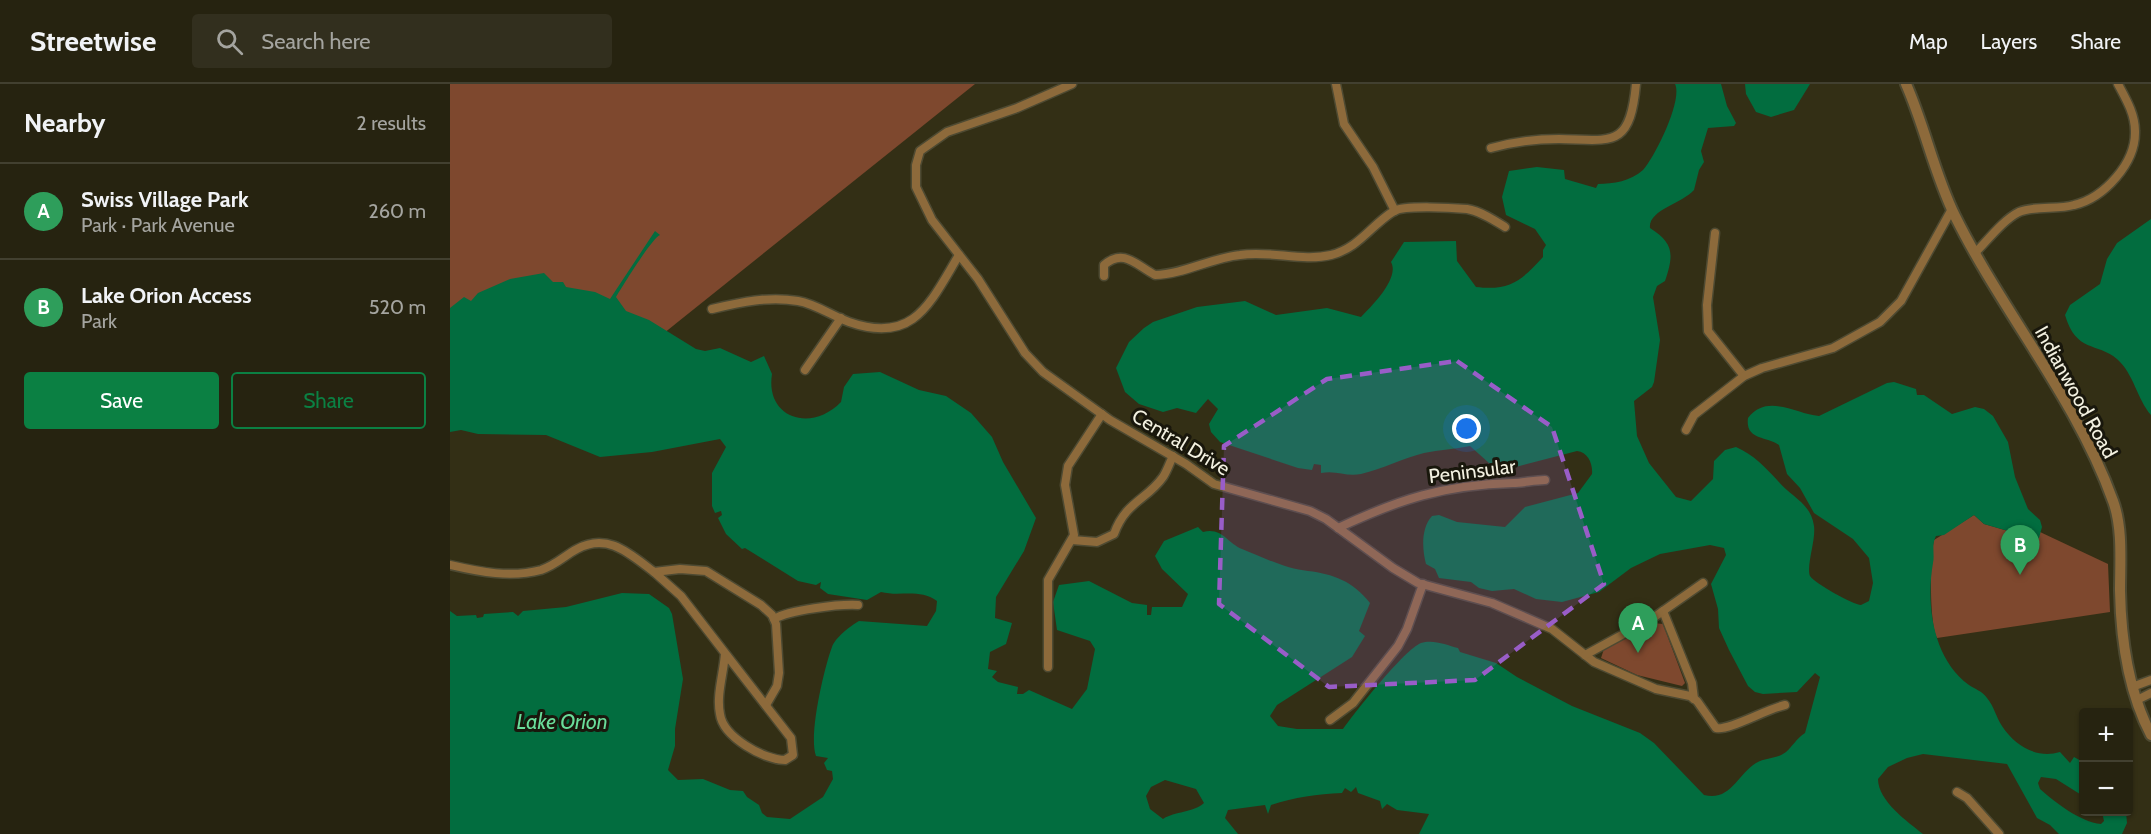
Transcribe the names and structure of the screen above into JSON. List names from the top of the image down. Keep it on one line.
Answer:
{"streets":{"street":["Indianwood Road","Central Drive","Peninsular"]},"crossings":[["Central Drive","Peninsular"]],"water":["Lake Orion"],"page":{"header":"Streetwise","search":"Search here","nav":["Map","Layers","Share"],"heading":["Nearby","2 results"],"list":[{"mark":"A","name":"Swiss Village Park","note":"Park · Park Avenue","value":"260 m"},{"mark":"B","name":"Lake Orion Access","note":"Park","value":"520 m"}],"buttons":["Save","Share"],"pins":["B","A"],"map_buttons":["+","−"]}}
